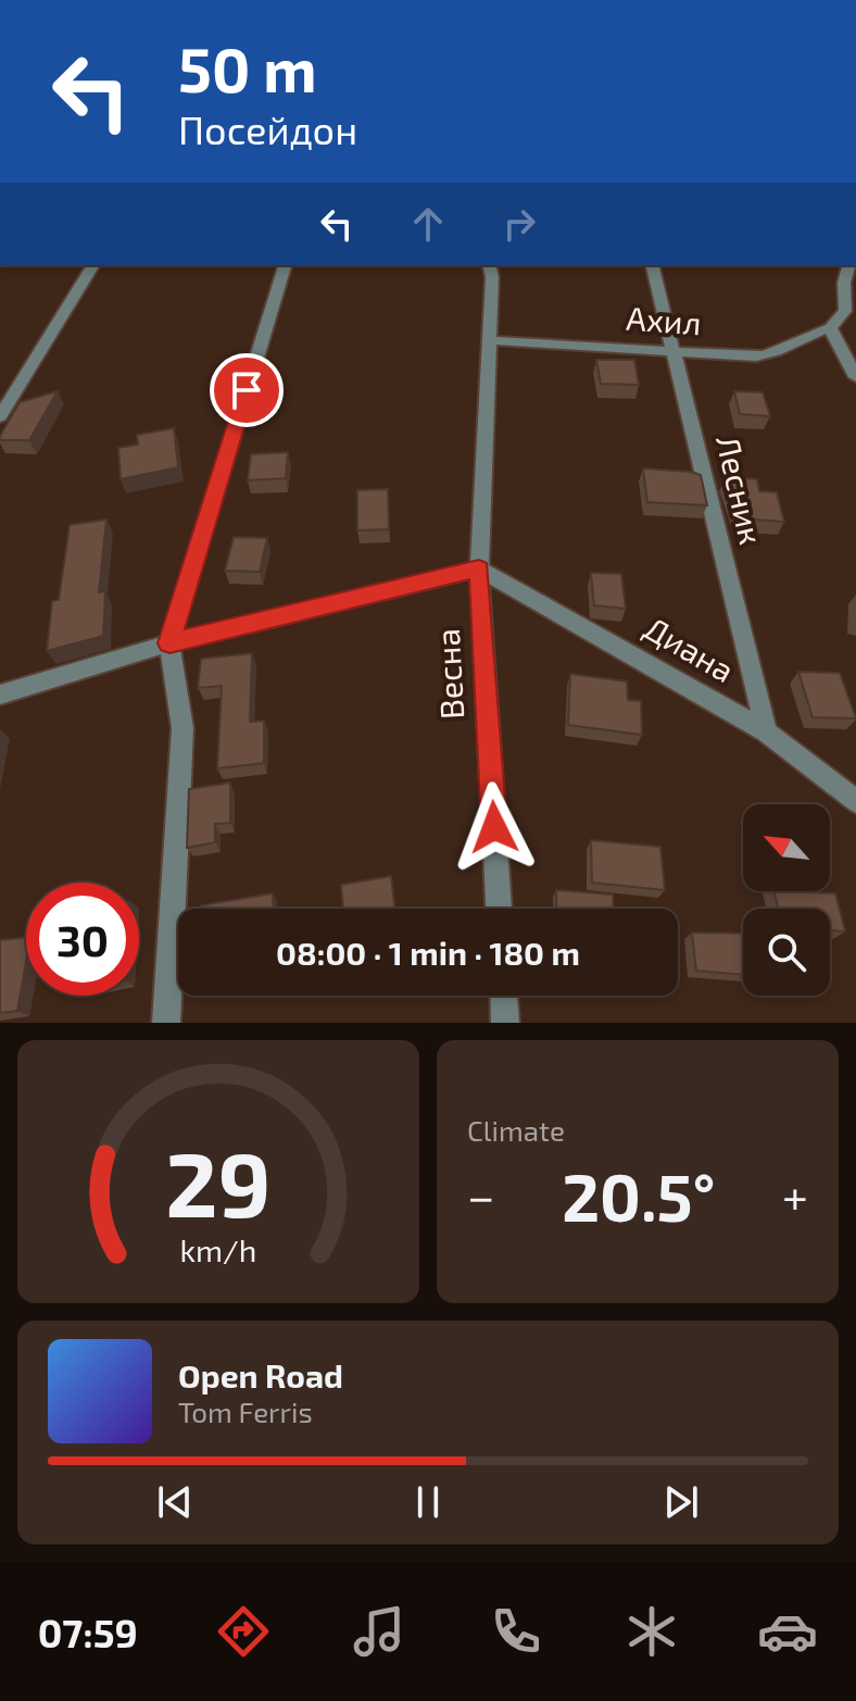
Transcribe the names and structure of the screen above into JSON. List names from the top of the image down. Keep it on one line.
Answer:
{"streets":{"street":["Ахил","Лесник","Диана","Весна"]},"crossings":[["Ахил","Лесник"],["Ахил","Весна"],["Лесник","Диана"],["Диана","Весна"]],"north":"top left","page":{"turn":["50 m","Посейдон"],"limit":"30","trip":"08:00 · 1 min · 180 m","tile":"Climate","heat":["−","20.5°","+"],"song":["Open Road","Tom Ferris"],"tabs":"07:59","gauge":["29","km/h"]}}
